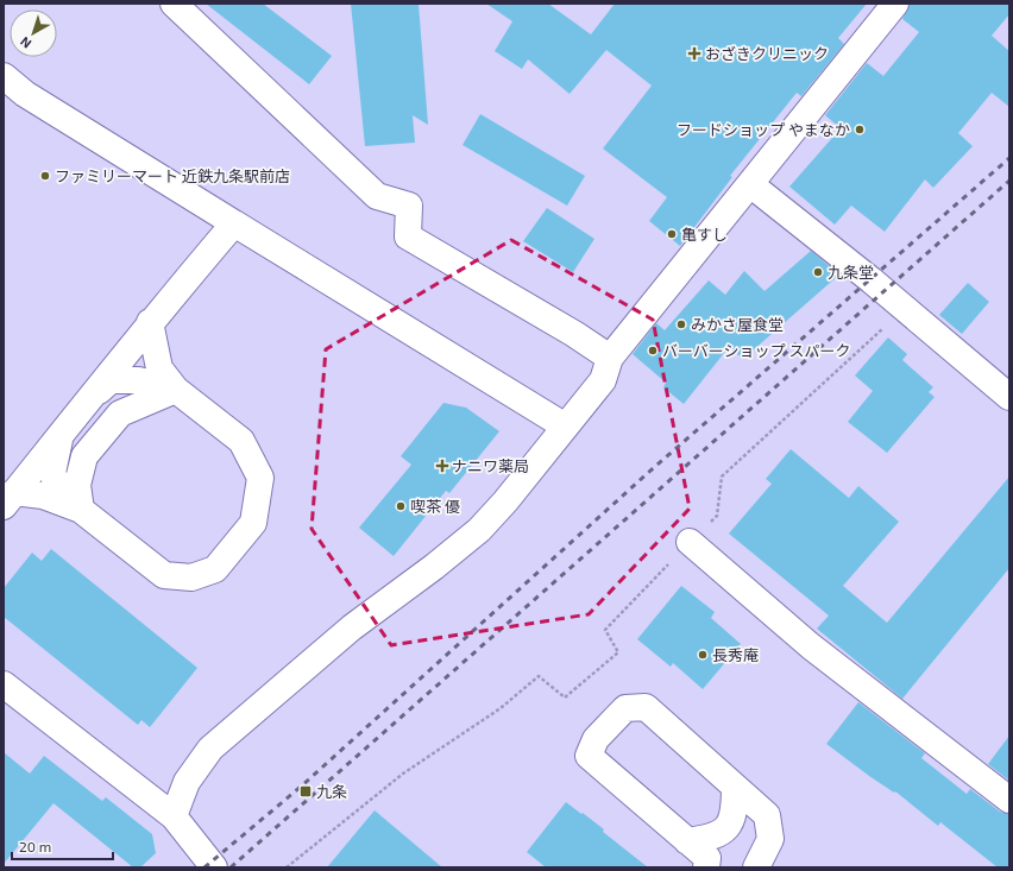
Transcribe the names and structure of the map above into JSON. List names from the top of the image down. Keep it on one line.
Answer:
{"places":{"health":["おざきクリニック","ナニワ薬局"],"other":["フードショップ やまなか","ファミリーマート 近鉄九条駅前店","亀すし","九条堂","みかさ屋食堂","バーバーショップ スパーク","喫茶 優","長秀庵"],"transit":["九条"]},"scale_bar":"20 m","north":"bottom left"}
